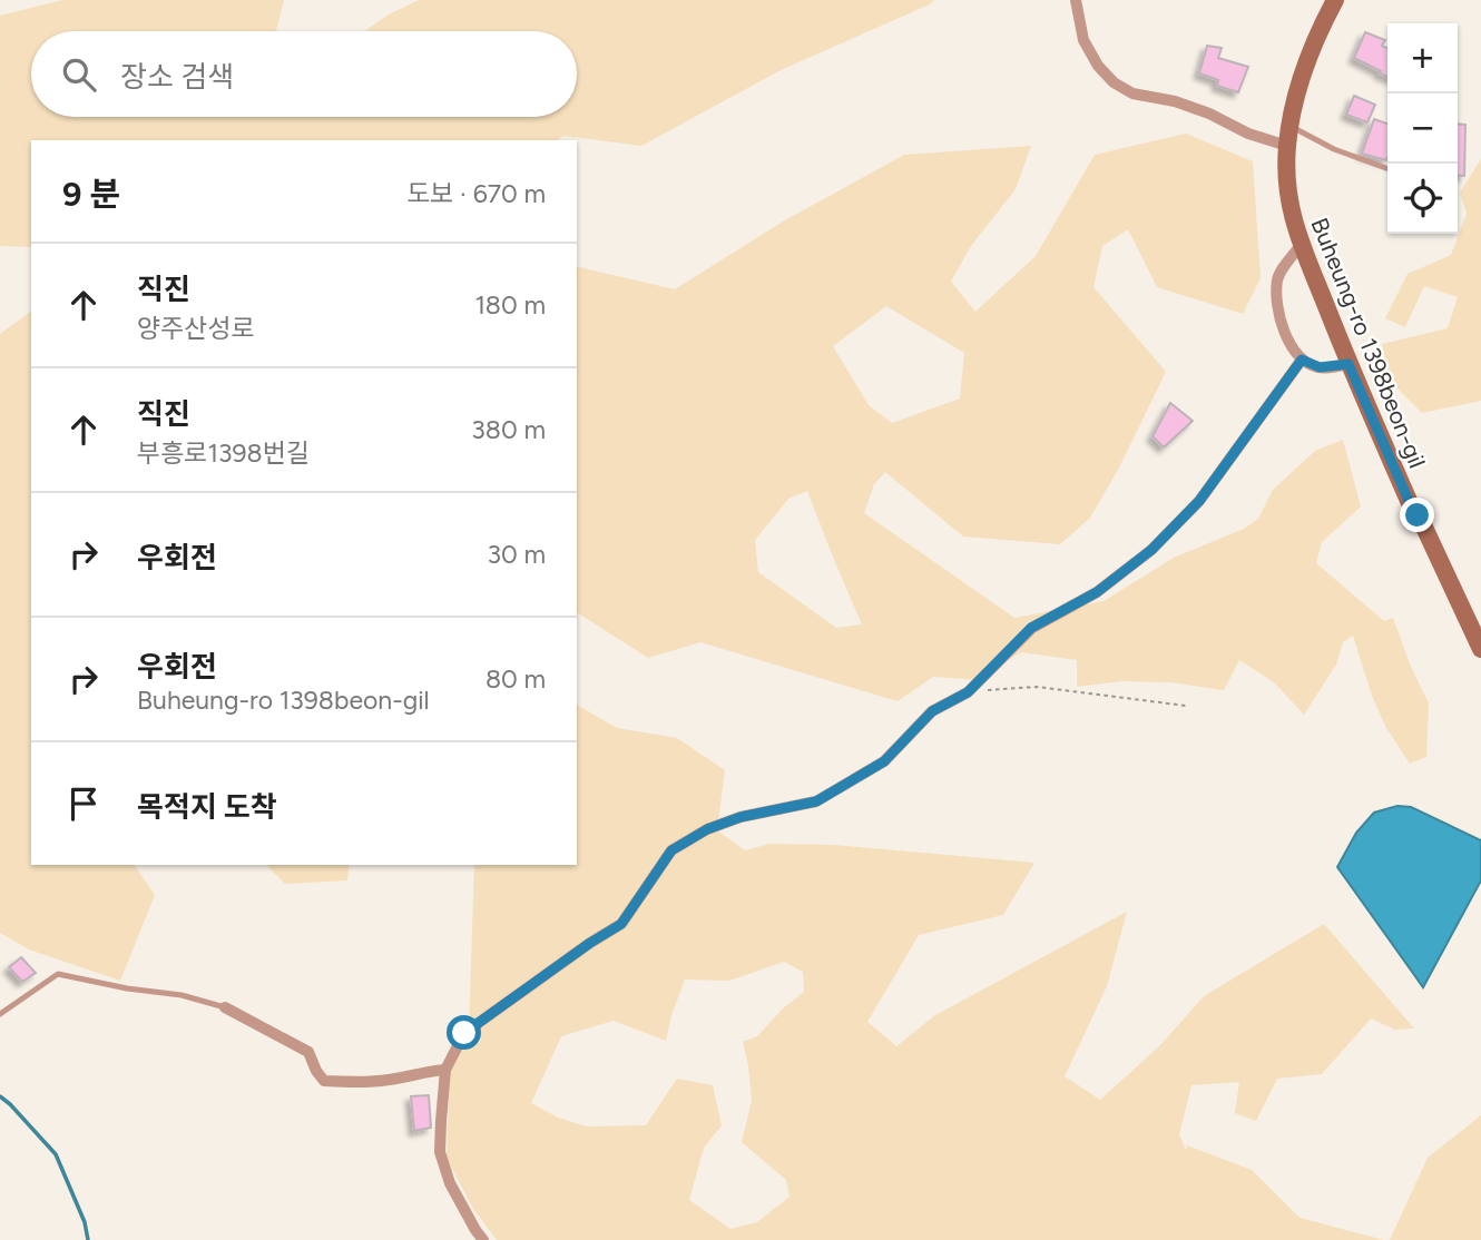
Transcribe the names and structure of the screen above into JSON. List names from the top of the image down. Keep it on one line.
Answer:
{"streets":{"street":["Buheung-ro 1398beon-gil"]},"page":{"map_buttons":["+","−"],"search":"장소 검색","heading":["9 분","도보 · 670 m"],"list":[["직진","양주산성로","180 m"],["직진","부흥로1398번길","380 m"],["우회전","30 m"],["우회전","Buheung-ro 1398beon-gil","80 m"],"목적지 도착"]}}
